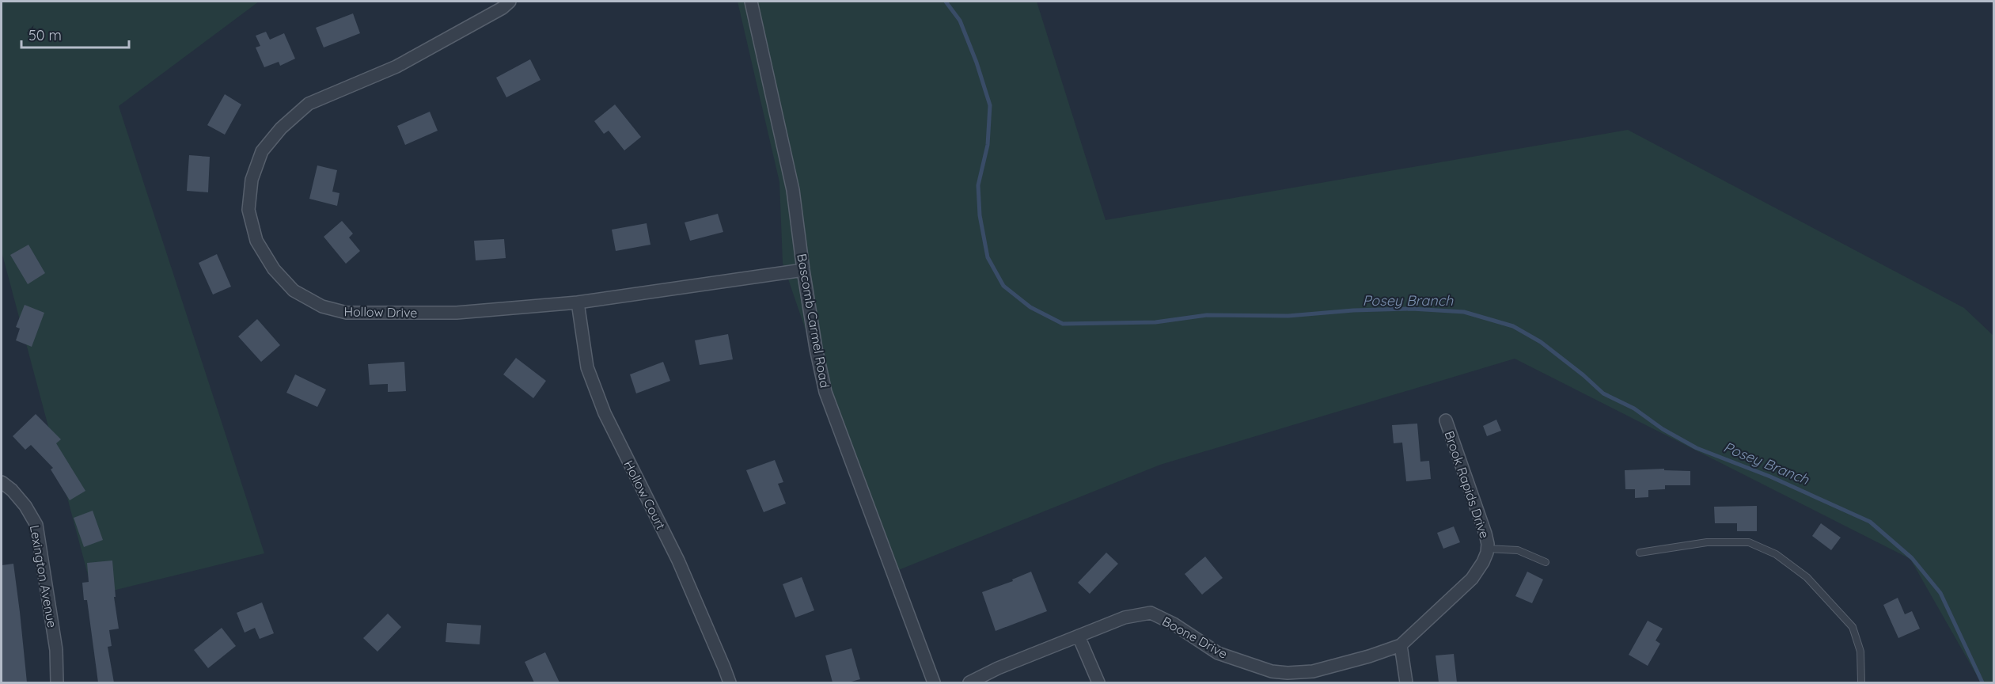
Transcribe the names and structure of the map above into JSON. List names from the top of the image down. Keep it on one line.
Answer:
{"streets":{"street":["Hollow Drive","Bascomb Carmel Road","Brook Rapids Drive","Hollow Court","Lexington Avenue","Boone Drive"]},"crossings":[["Hollow Drive","Bascomb Carmel Road"],["Hollow Drive","Hollow Court"],["Brook Rapids Drive","Boone Drive"]],"water":["Posey Branch"],"scale_bar":"50 m"}
